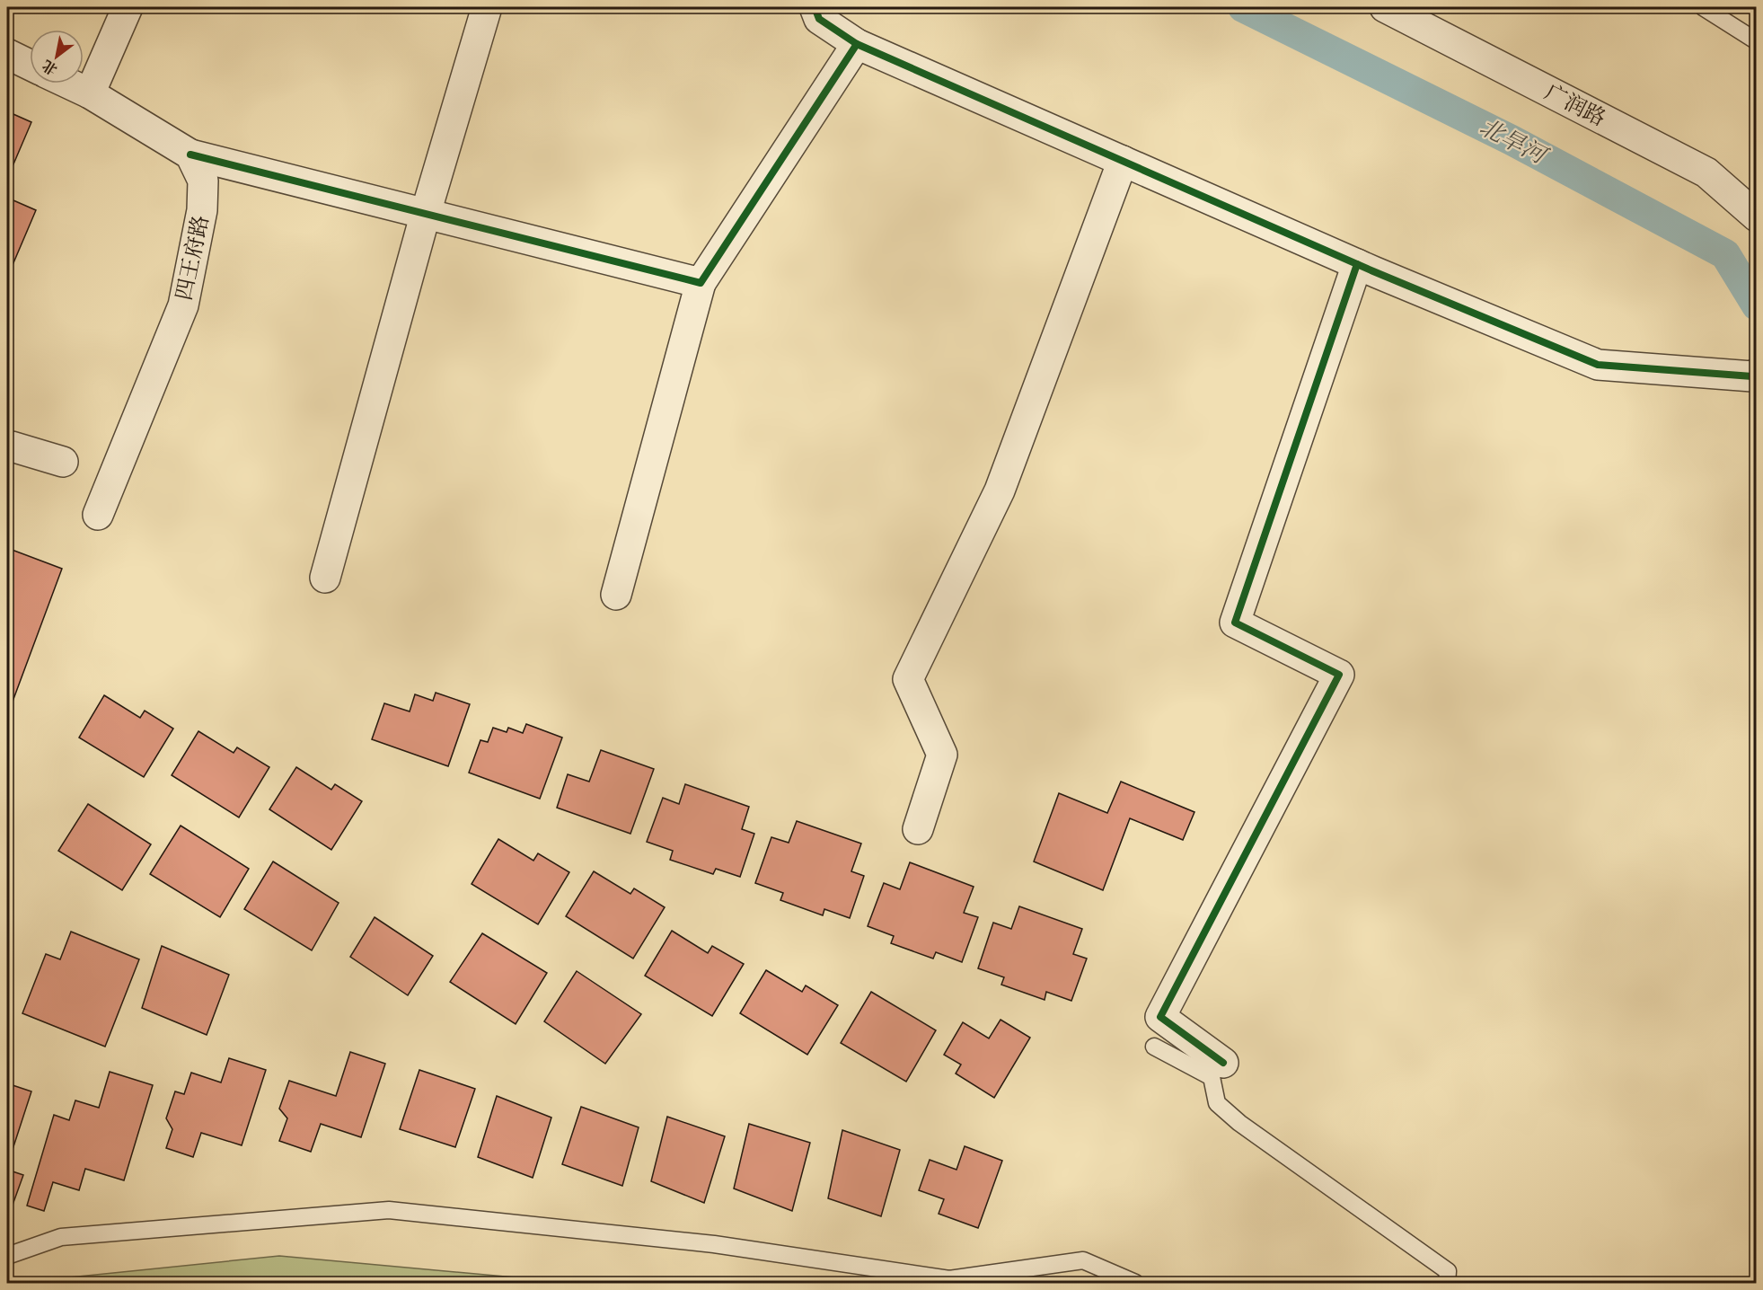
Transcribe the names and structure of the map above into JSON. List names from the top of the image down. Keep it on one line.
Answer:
{"streets":{"street":["广润路","四王府路"]},"water":["北旱河"],"north":"bottom left"}
